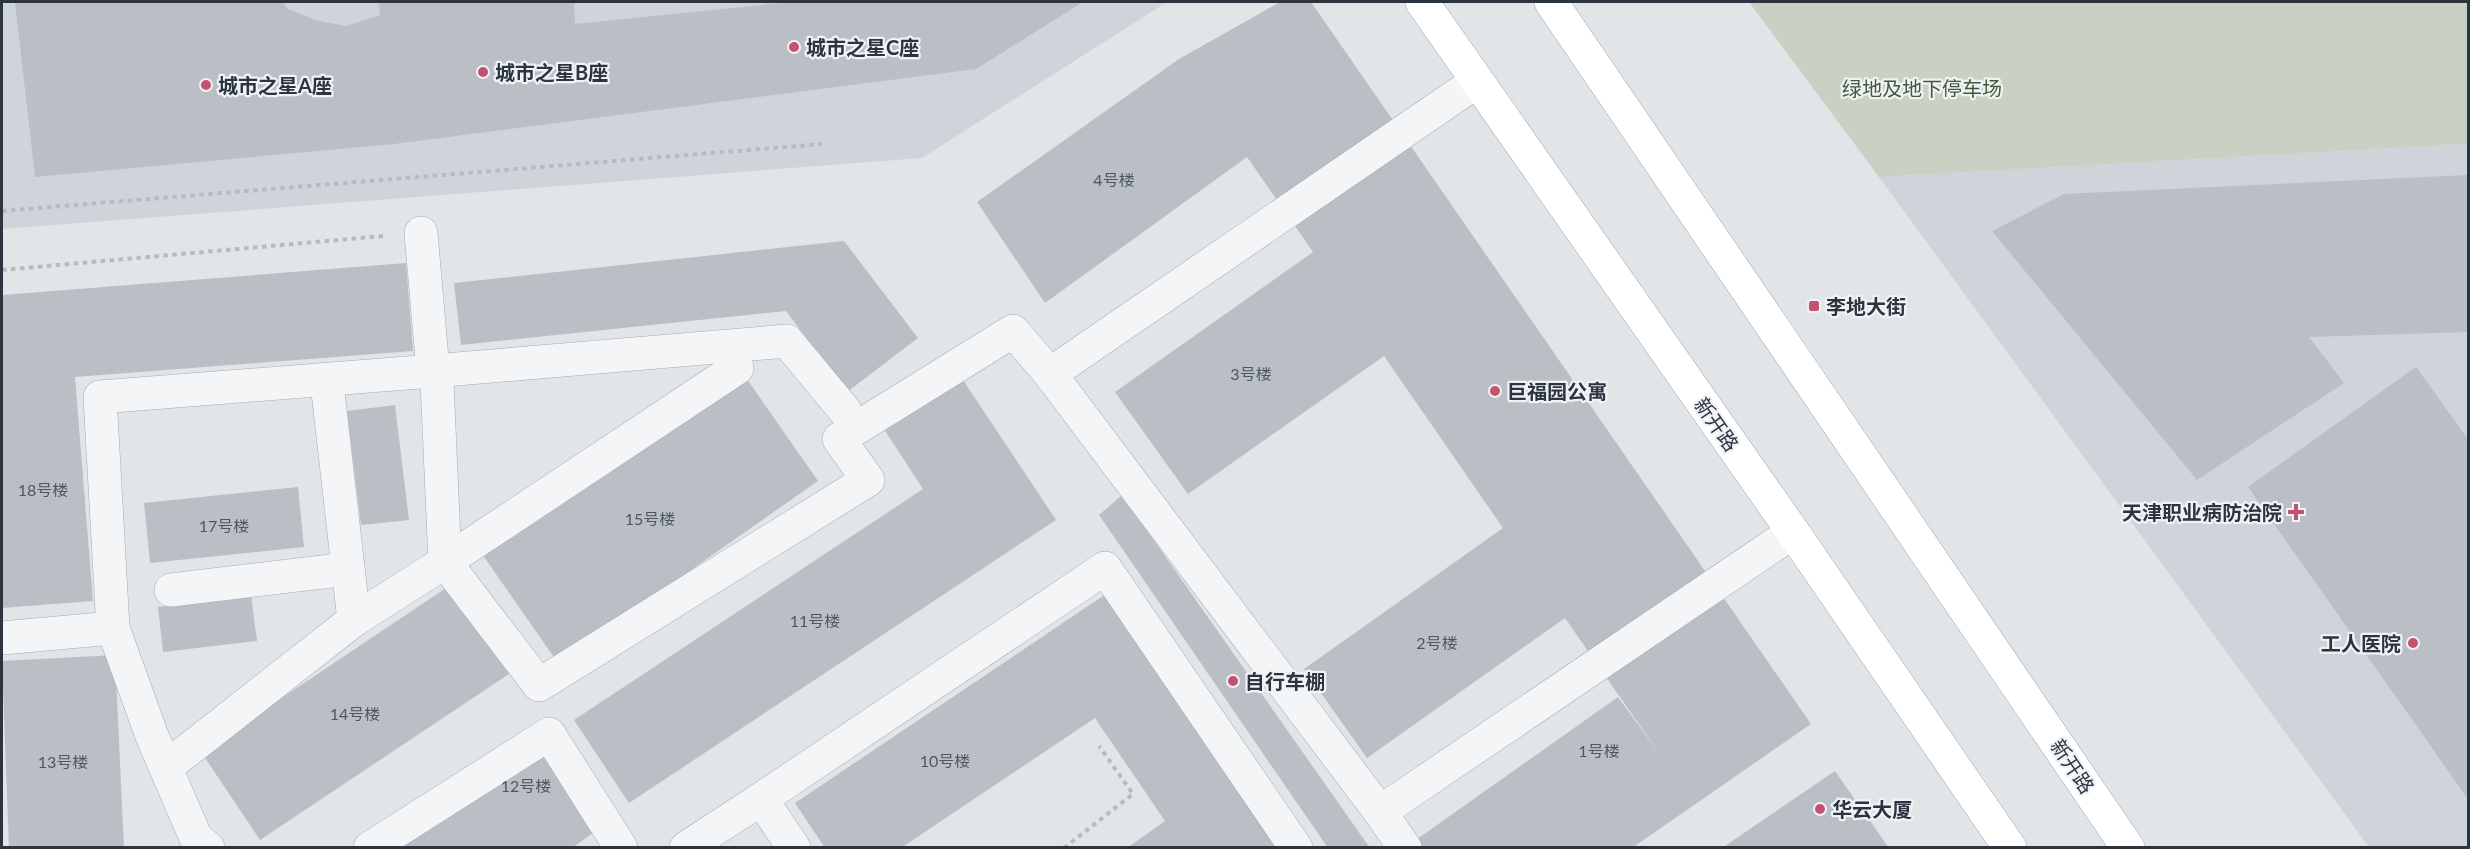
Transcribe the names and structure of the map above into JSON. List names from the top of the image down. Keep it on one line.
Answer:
{"streets":{"main road":["新开路"]},"parks":["绿地及地下停车场"],"places":{"other":["城市之星C座","城市之星B座","城市之星A座","巨福园公寓","工人医院","自行车棚","华云大厦"],"transit":["李地大街"],"health":["天津职业病防治院"]},"house_numbers":["4号楼","3号楼","18号楼","15号楼","17号楼","11号楼","2号楼","14号楼","1号楼","10号楼","13号楼","12号楼"]}
